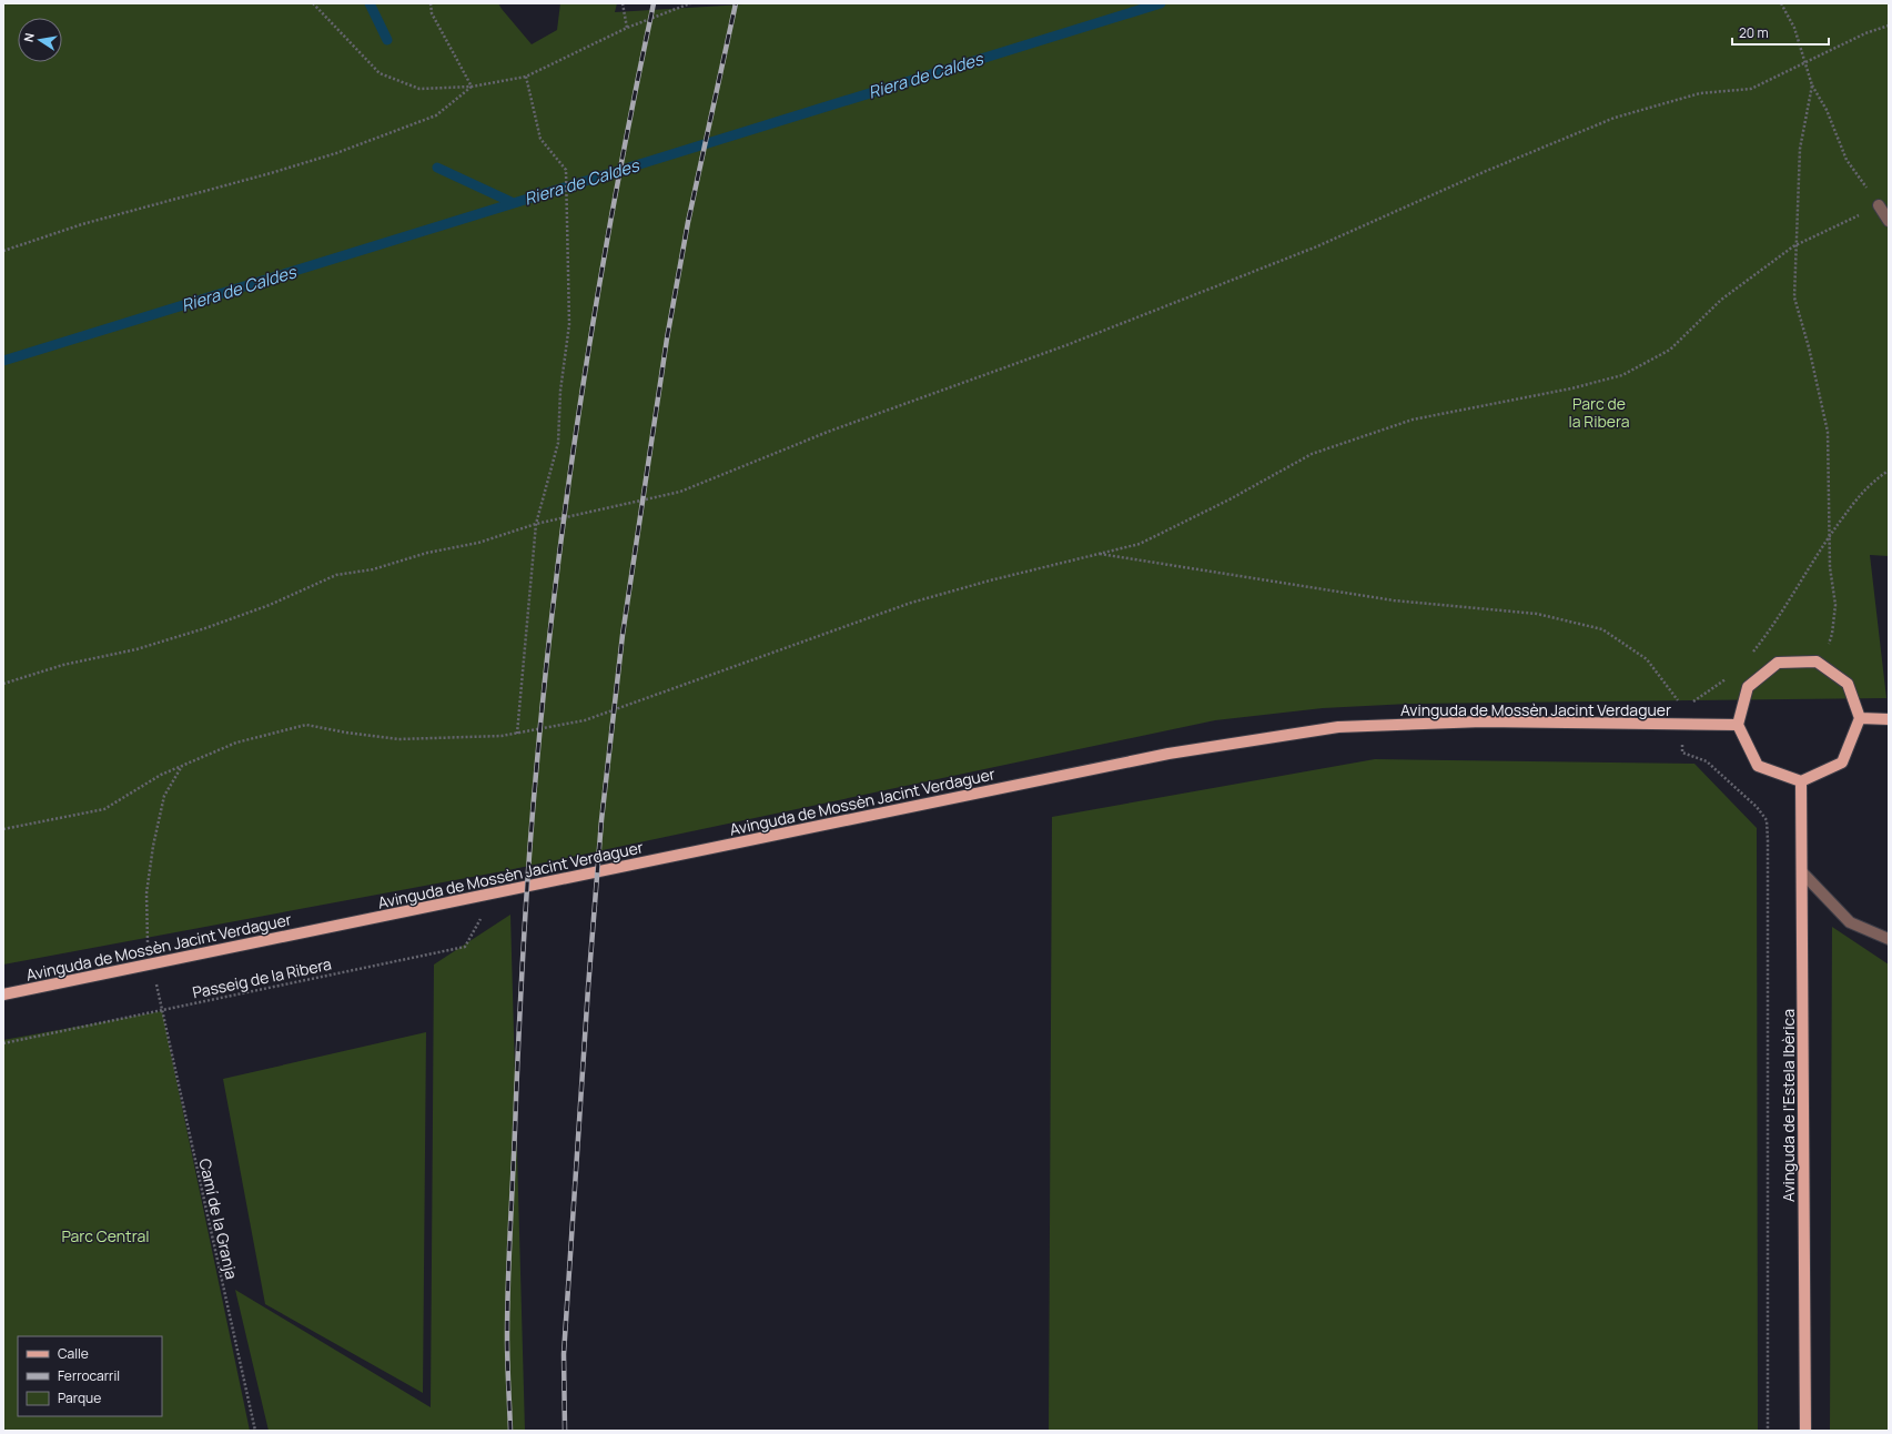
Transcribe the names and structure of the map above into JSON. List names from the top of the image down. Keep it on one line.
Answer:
{"streets":{"main road":["Avinguda de Mossèn Jacint Verdaguer","Avinguda de l'Estela Ibèrica"],"path":["Passeig de la Ribera","Camí de la Granja"]},"crossings":[["Avinguda de Mossèn Jacint Verdaguer","Passeig de la Ribera"],["Avinguda de Mossèn Jacint Verdaguer","Avinguda de l'Estela Ibèrica"],["Avinguda de Mossèn Jacint Verdaguer","Camí de la Granja"],["Passeig de la Ribera","Camí de la Granja"]],"water":["Riera de Caldes"],"parks":["Parc de la Ribera","Parc Central"],"legend":["Calle","Ferrocarril","Parque"],"scale_bar":"20 m","north":"left"}
